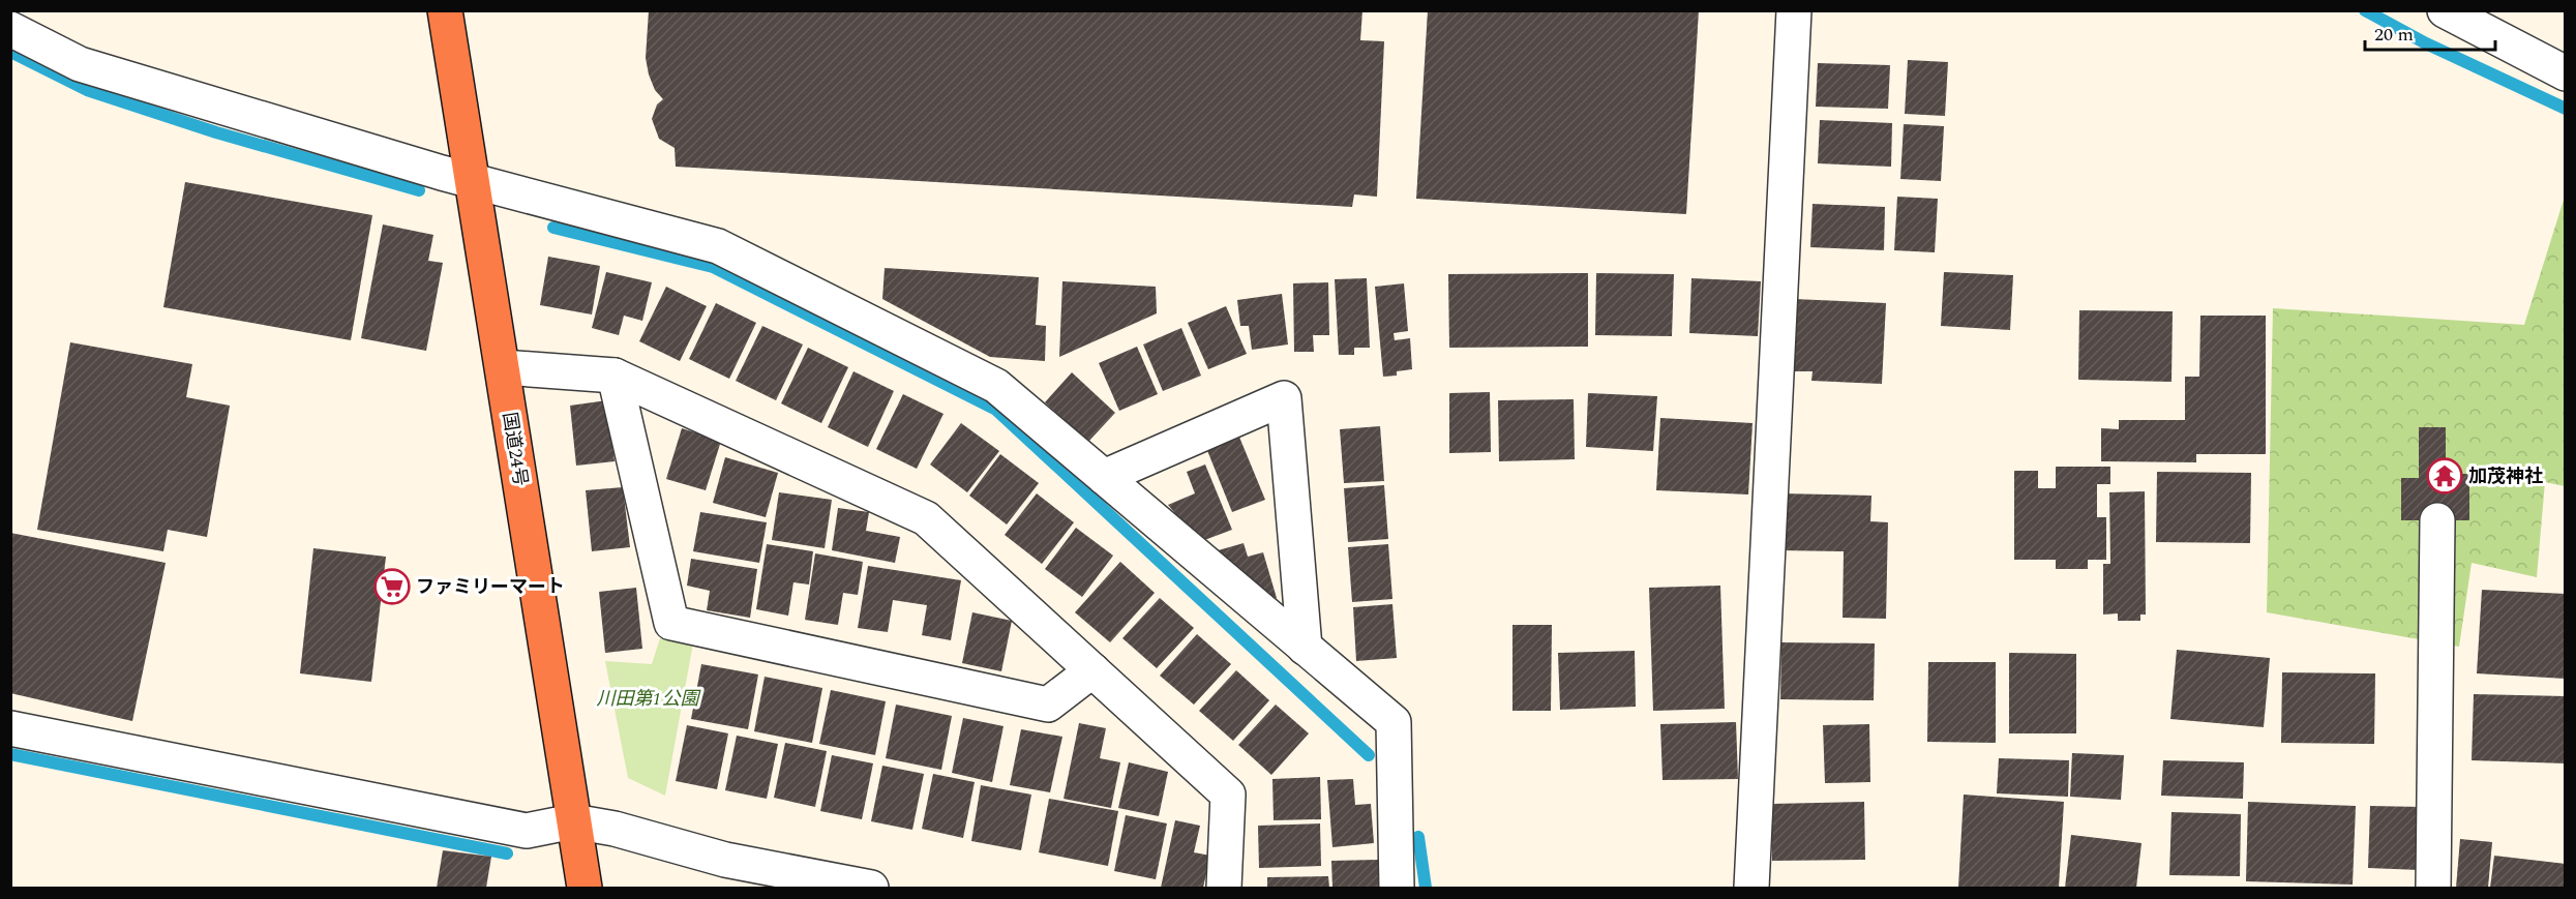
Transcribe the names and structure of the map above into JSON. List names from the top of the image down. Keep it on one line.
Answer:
{"streets":{"highway":["国道24号"]},"parks":["川田第1公園"],"places":{"temple":["加茂神社"],"supermarket":["ファミリーマート"]},"scale_bar":"20 m"}
